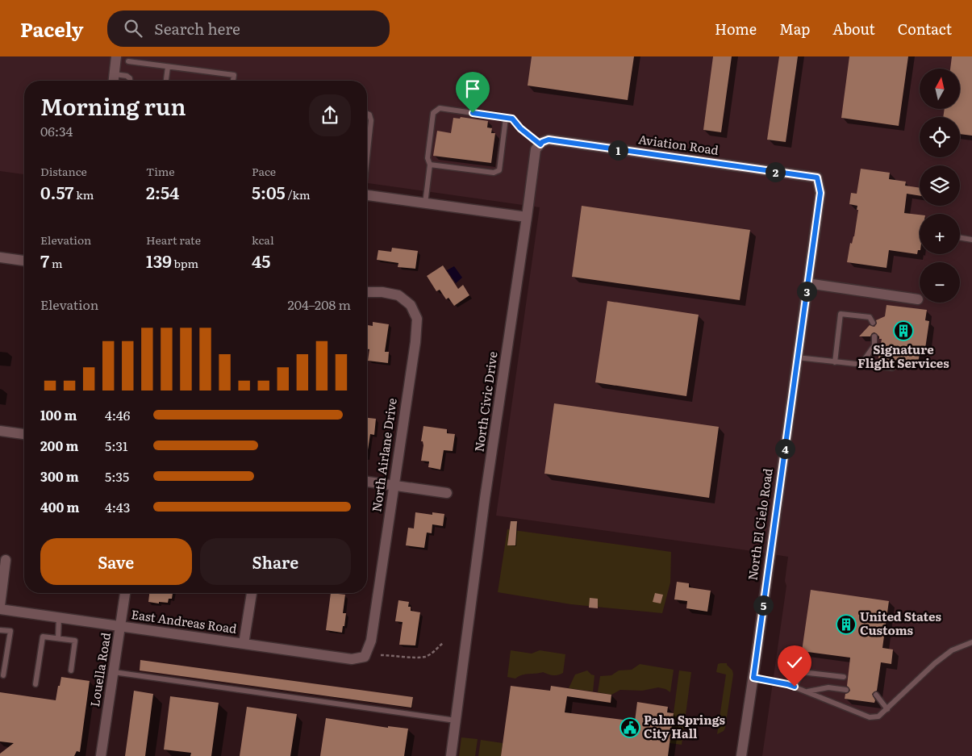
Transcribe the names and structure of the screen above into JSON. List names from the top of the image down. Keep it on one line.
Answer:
{"streets":{"street":["Aviation Road","North Civic Drive","North Airlane Drive","North El Cielo Road","East Andreas Road","Louella Road"]},"crossings":[["Aviation Road","North El Cielo Road"],["North Airlane Drive","East Andreas Road"],["East Andreas Road","Louella Road"]],"places":{"building":["Signature Flight Services","United States Customs"],"public building":["Palm Springs City Hall"]},"north":"top","page":{"header":"Pacely","search":"Search here","nav":["Home","Map","About","Contact"],"map_buttons":["+","−"],"heading":["Morning run","06:34"],"pins":["1","2","3","4","5"],"stats":[["Distance","0.57 km"],["Time","2:54"],["Pace","5:05 /km"],["Elevation","7 m"],["Heart rate","139 bpm"],["kcal","45"]],"chart":["Elevation","204–208 m"],"list":[{"name":"100 m","note":"4:46"},{"name":"200 m","note":"5:31"},{"name":"300 m","note":"5:35"},{"name":"400 m","note":"4:43"}],"buttons":["Save","Share"]}}
